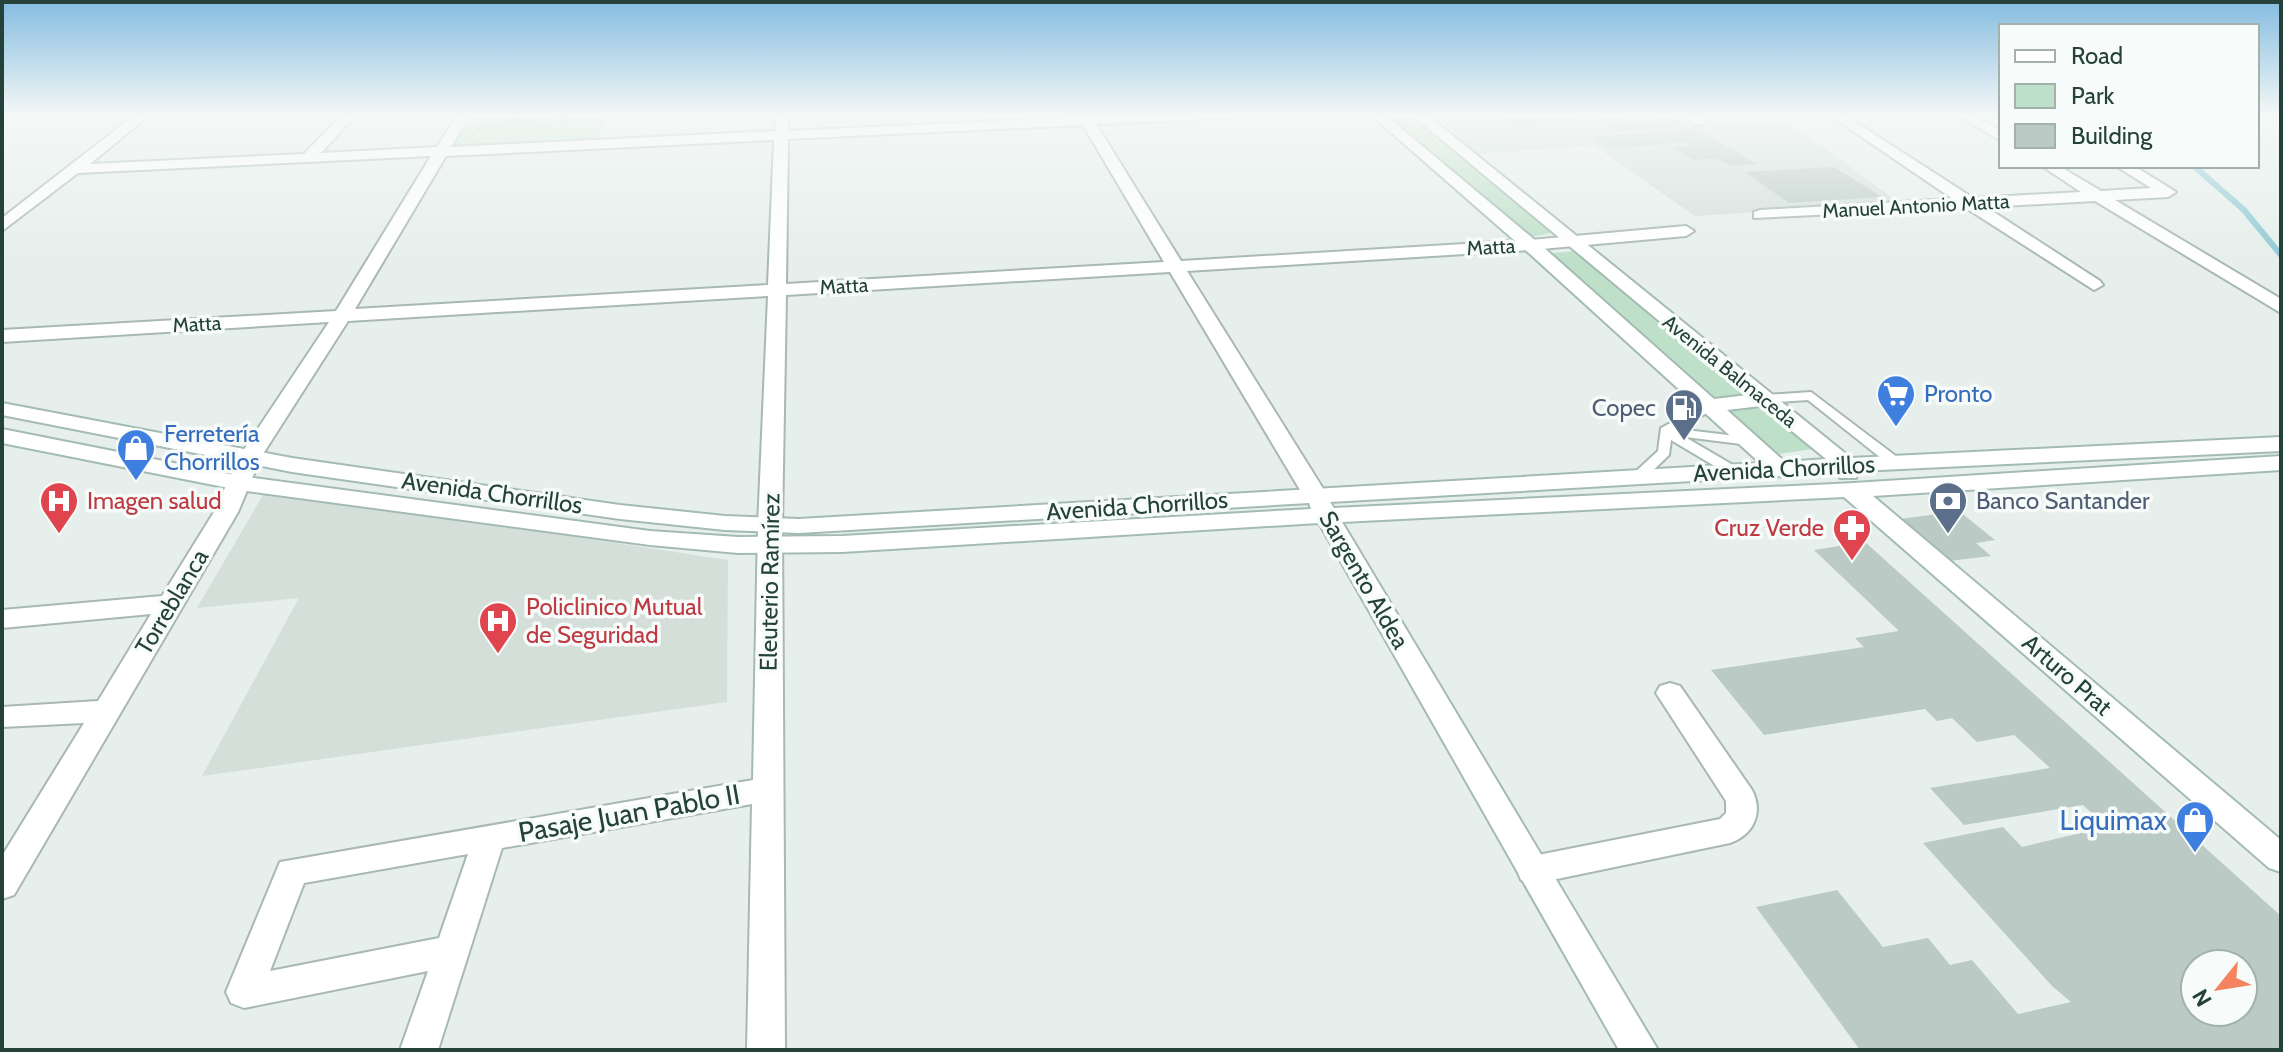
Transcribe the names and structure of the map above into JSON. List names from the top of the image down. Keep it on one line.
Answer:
{"streets":{"street":["Manuel Antonio Matta","Matta","Avenida Balmaceda","Avenida Chorrillos","Sargento Aldea","Eleuterio Ramírez","Torreblanca","Arturo Prat","Pasaje Juan Pablo II"]},"crossings":[["Matta","Avenida Balmaceda"],["Matta","Sargento Aldea"],["Matta","Eleuterio Ramírez"],["Matta","Torreblanca"],["Avenida Balmaceda","Avenida Chorrillos"],["Avenida Balmaceda","Arturo Prat"],["Avenida Chorrillos","Sargento Aldea"],["Avenida Chorrillos","Eleuterio Ramírez"],["Avenida Chorrillos","Torreblanca"],["Avenida Chorrillos","Arturo Prat"],["Eleuterio Ramírez","Pasaje Juan Pablo II"]],"places":{"supermarket":["Pronto"],"fuel station":["Copec"],"shop":["Ferretería Chorrillos","Liquimax"],"hospital":["Imagen salud","Policlinico Mutual de Seguridad"],"bank":["Banco Santander"],"pharmacy":["Cruz Verde"]},"legend":["Road","Park","Building"],"north":"bottom left"}
